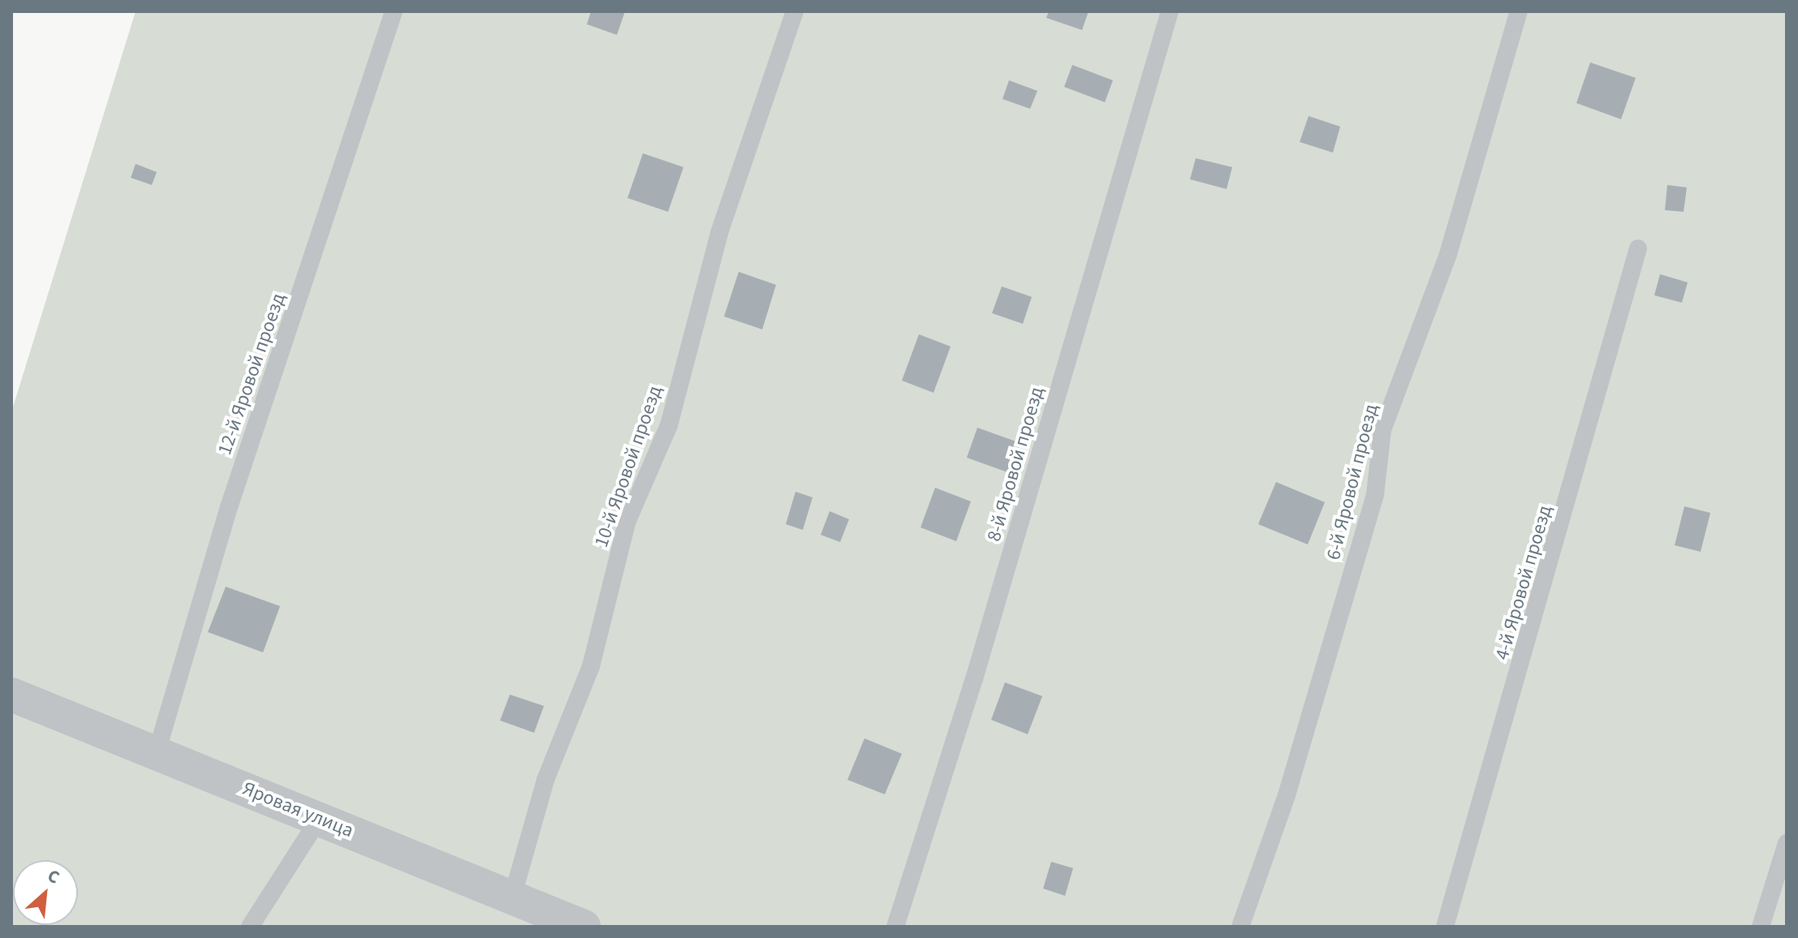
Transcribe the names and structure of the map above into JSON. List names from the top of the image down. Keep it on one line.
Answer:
{"streets":{"street":["Яровая улица"],"lane":["12-й Яровой проезд","8-й Яровой проезд","10-й Яровой проезд","6-й Яровой проезд","4-й Яровой проезд"]},"crossings":[["12-й Яровой проезд","Яровая улица"],["10-й Яровой проезд","Яровая улица"]],"north":"top right"}
